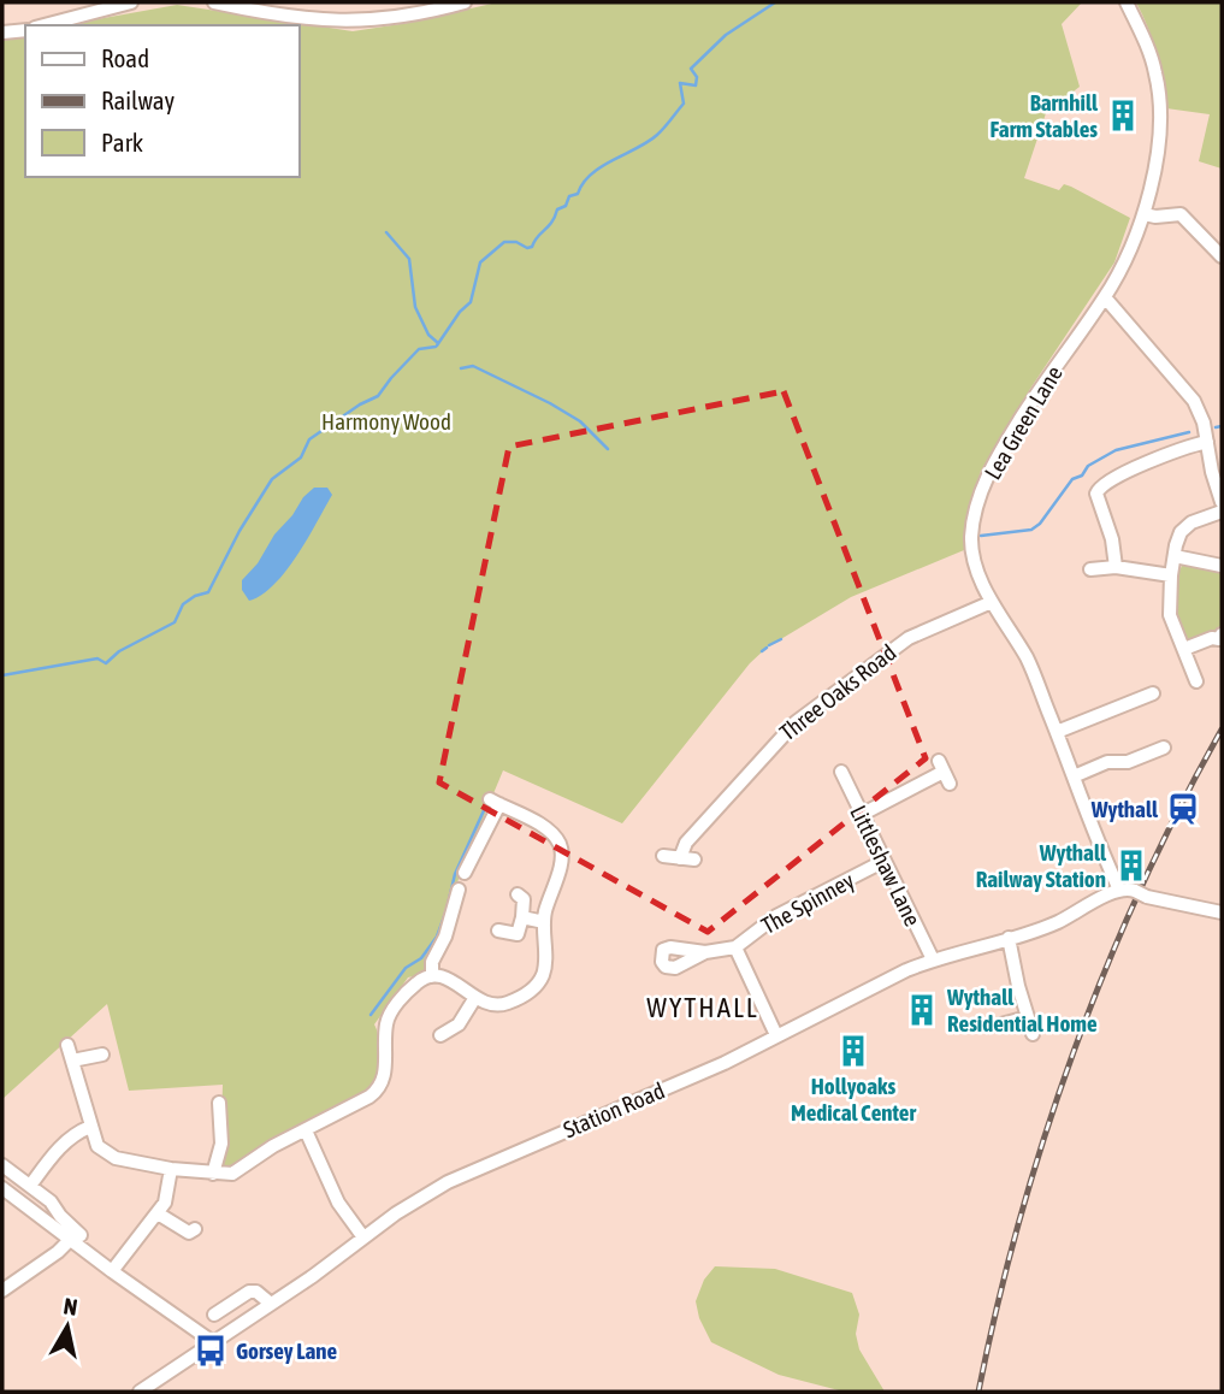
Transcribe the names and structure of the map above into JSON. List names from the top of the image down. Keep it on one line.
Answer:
{"streets":{"street":["Lea Green Lane","Three Oaks Road","Littleshaw Lane","The Spinney","Station Road"]},"crossings":[["Lea Green Lane","Three Oaks Road"],["Lea Green Lane","Station Road"],["Littleshaw Lane","The Spinney"],["Littleshaw Lane","Station Road"],["The Spinney","Station Road"]],"districts":["WYTHALL"],"parks":["Harmony Wood"],"places":{"building":["Barnhill Farm Stables","Wythall Railway Station","Wythall Residential Home","Hollyoaks Medical Center"],"station":["Wythall"],"bus stop":["Gorsey Lane"]},"legend":["Road","Railway","Park"],"north":"top"}
